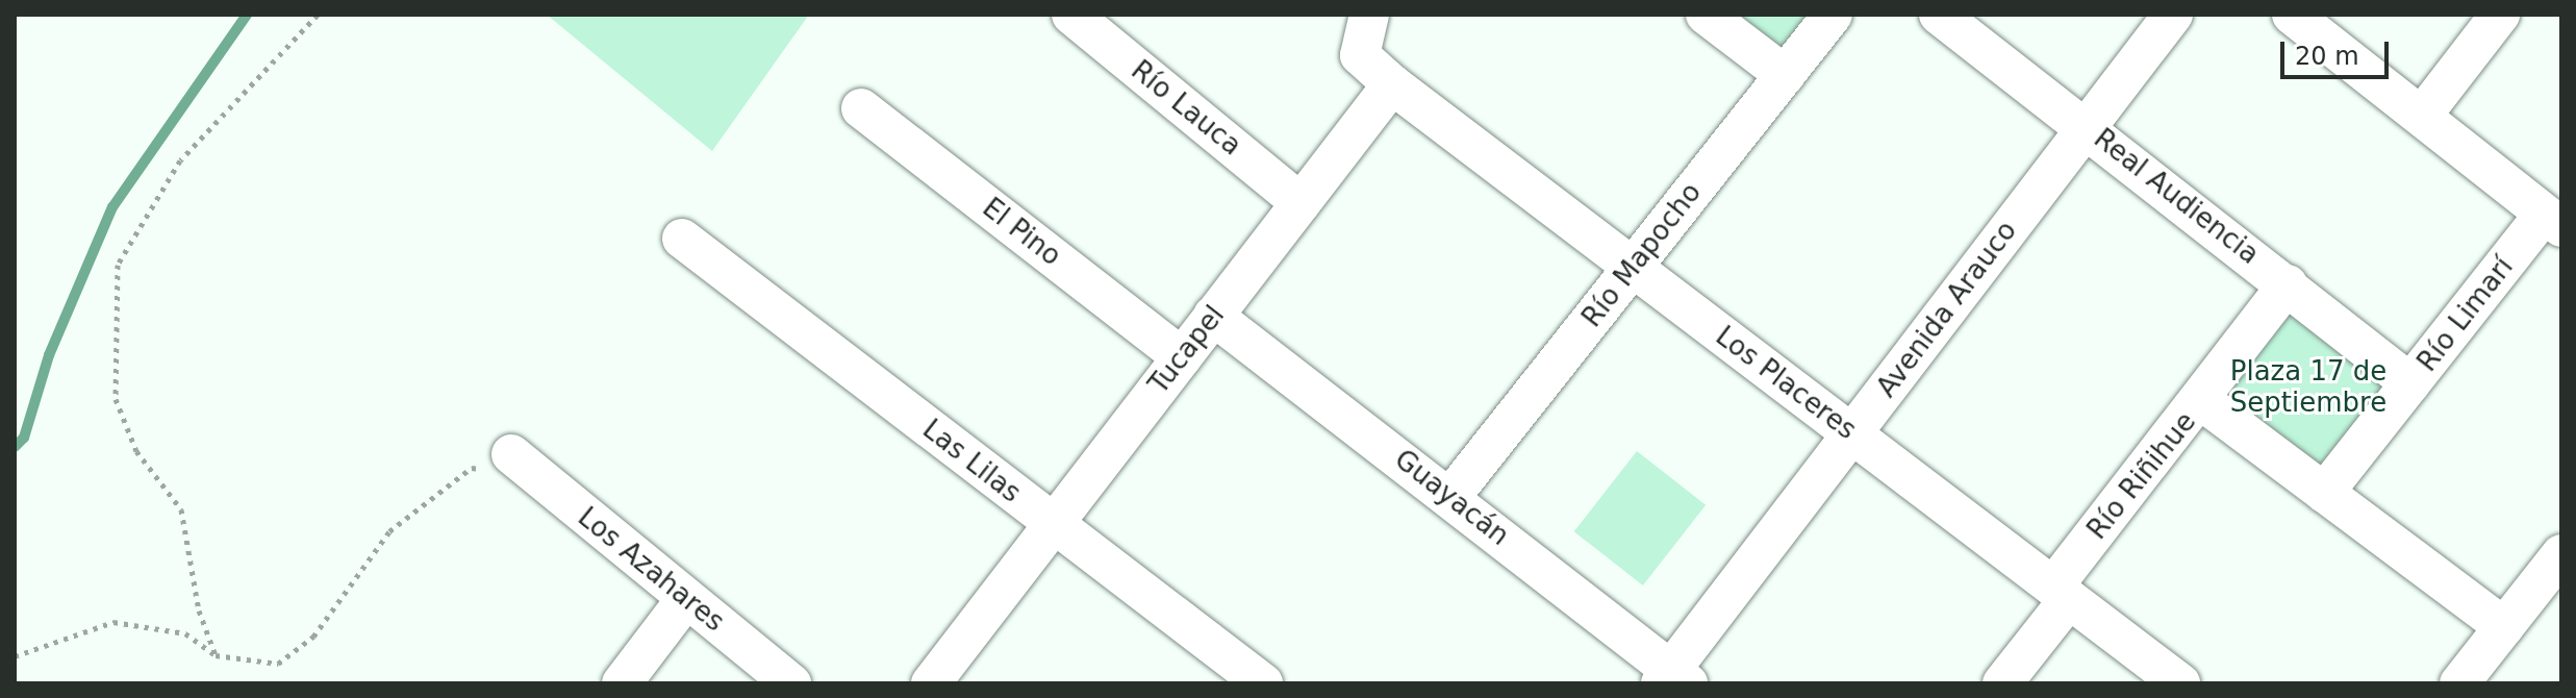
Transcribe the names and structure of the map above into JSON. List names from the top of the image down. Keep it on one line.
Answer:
{"streets":{"street":["Río Lauca","Real Audiencia","El Pino","Río Mapocho","Avenida Arauco","Río Limarí","Tucapel","Los Placeres","Las Lilas","Río Riñihue","Guayacán","Los Azahares"]},"crossings":[["Río Lauca","Tucapel"],["Real Audiencia","Avenida Arauco"],["Real Audiencia","Río Limarí"],["Real Audiencia","Río Riñihue"],["El Pino","Tucapel"],["Río Mapocho","Los Placeres"],["Río Mapocho","Guayacán"],["Avenida Arauco","Los Placeres"],["Avenida Arauco","Guayacán"],["Tucapel","Los Placeres"],["Tucapel","Las Lilas"],["Tucapel","Guayacán"],["Los Placeres","Río Riñihue"]],"parks":["Plaza 17 de Septiembre"],"scale_bar":"20 m"}
